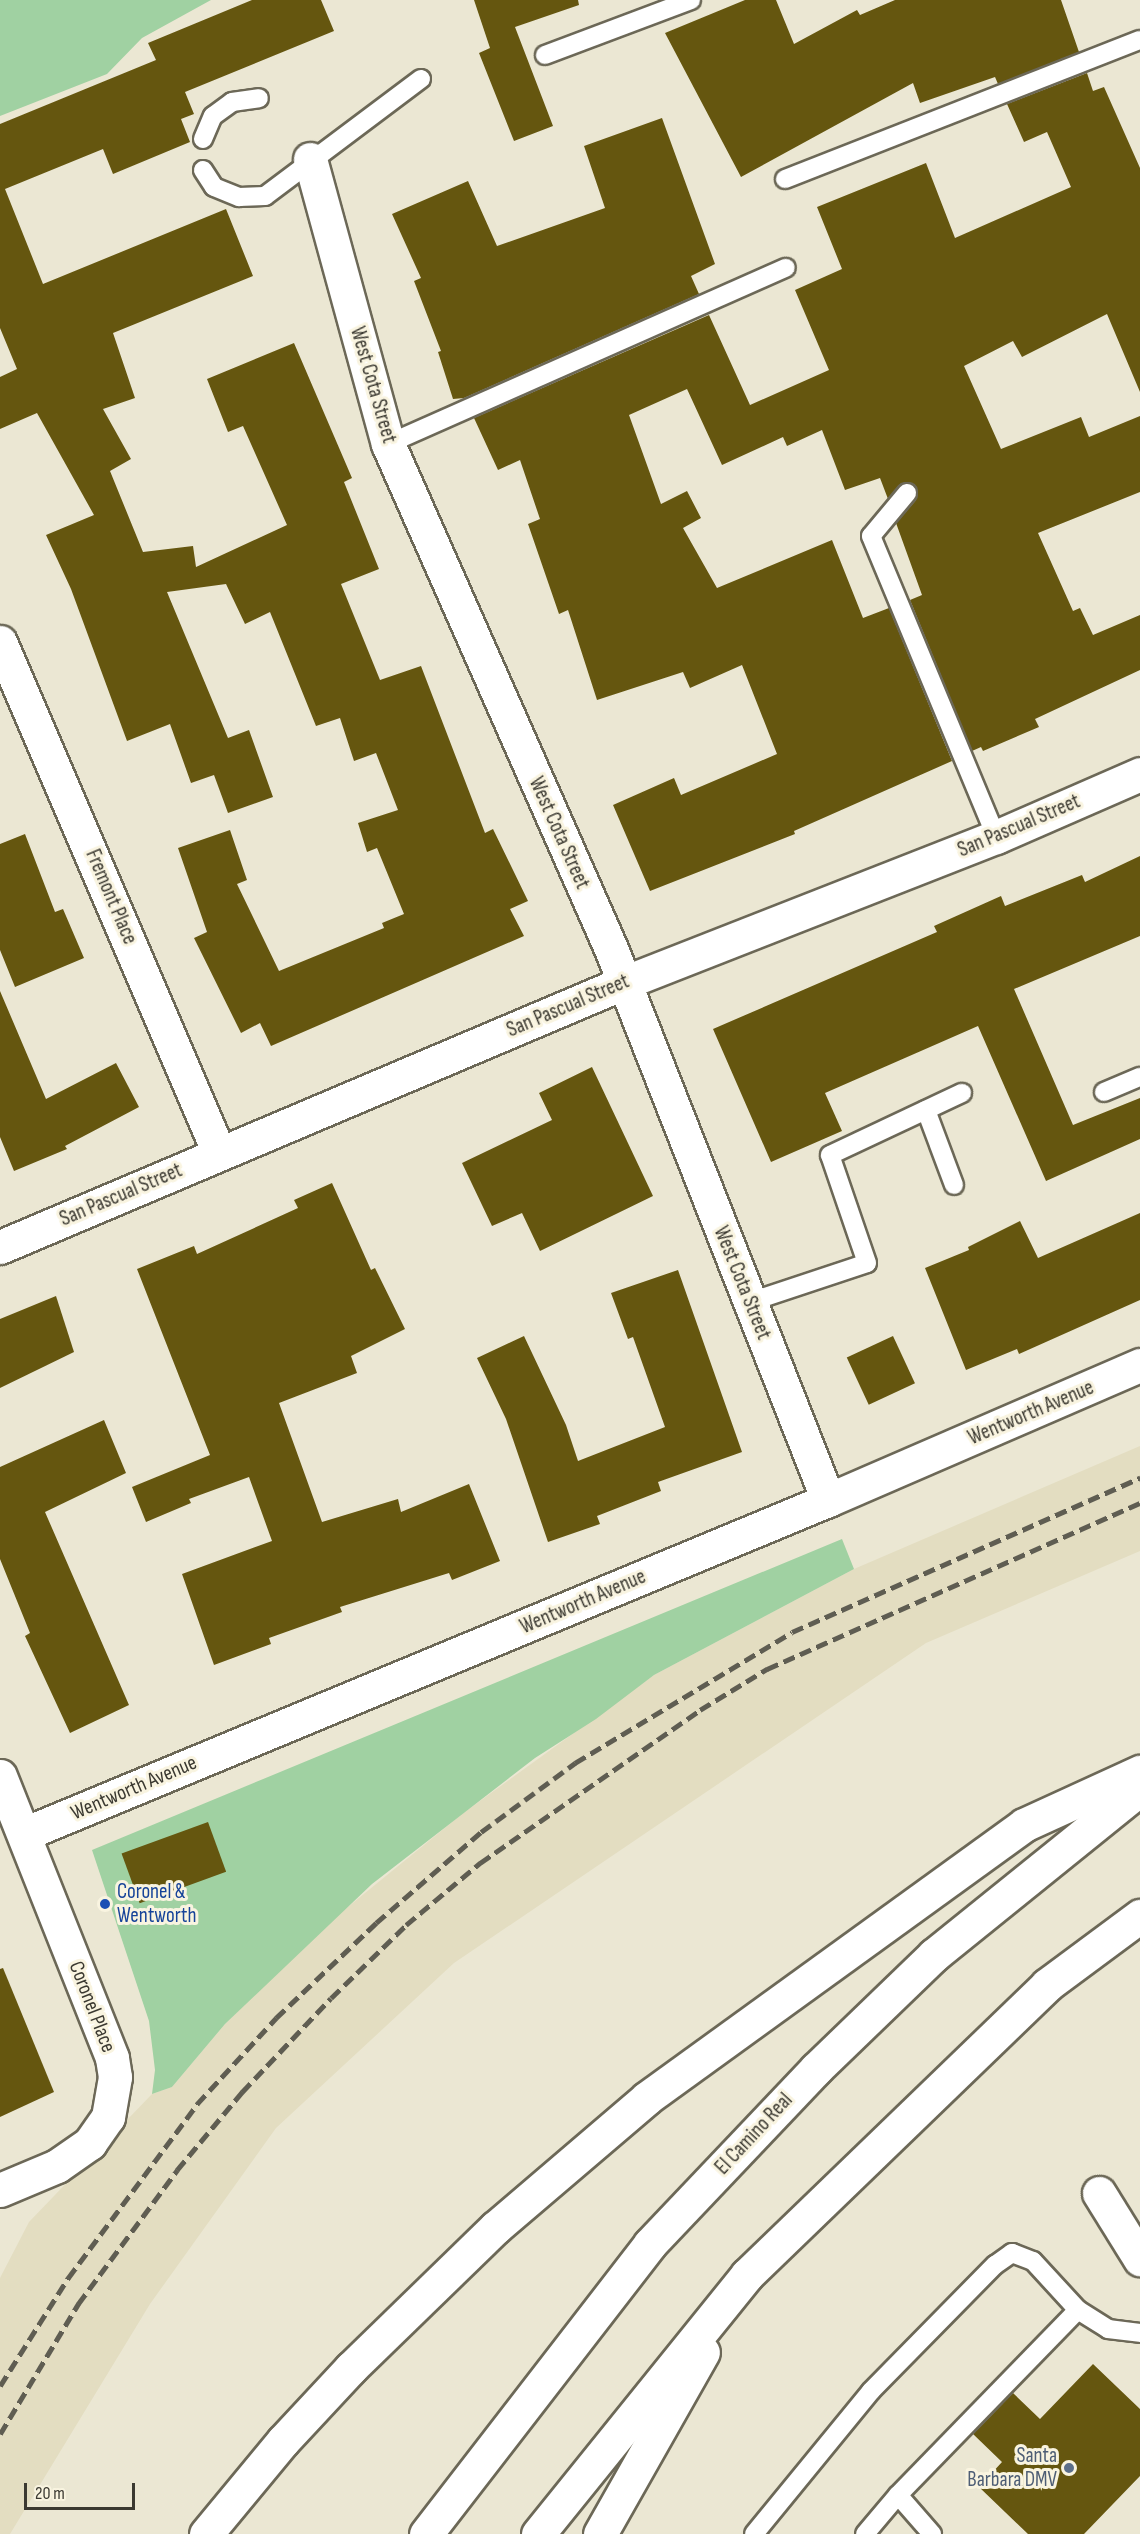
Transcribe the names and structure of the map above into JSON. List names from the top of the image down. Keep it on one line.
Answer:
{"streets":{"main road":["West Cota Street","San Pascual Street","Fremont Place","Wentworth Avenue","Coronel Place","El Camino Real"]},"crossings":[["West Cota Street","San Pascual Street"],["West Cota Street","Wentworth Avenue"],["San Pascual Street","Fremont Place"],["Wentworth Avenue","Coronel Place"]],"places":["Coronel & Wentworth","Santa Barbara DMV"],"scale_bar":"20 m"}
